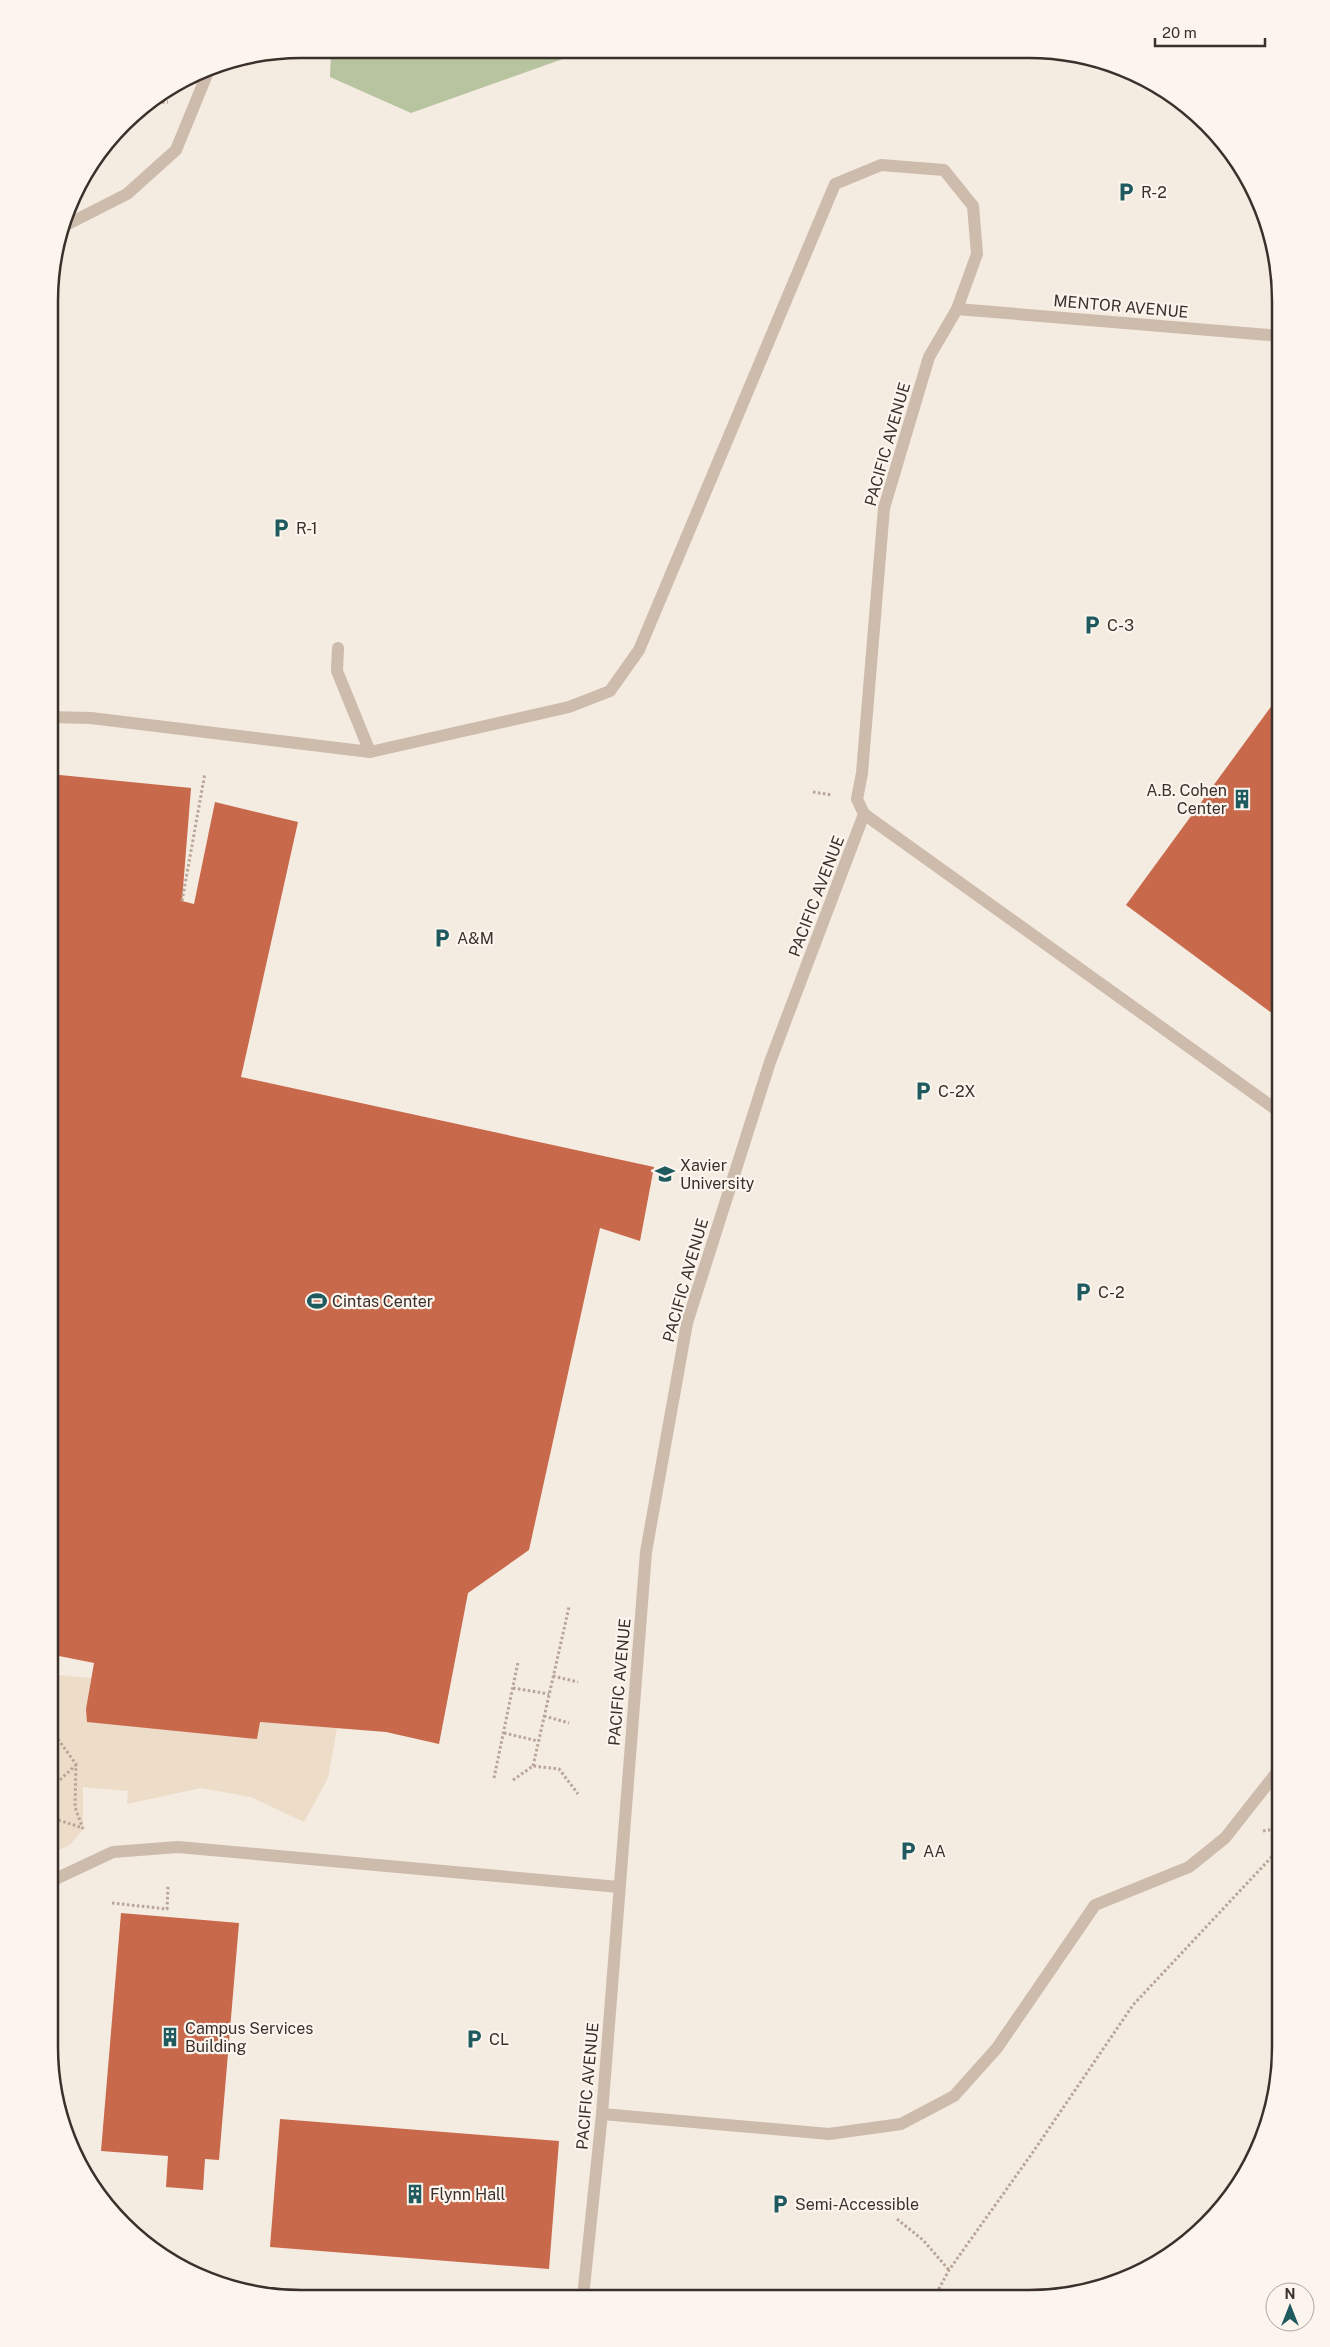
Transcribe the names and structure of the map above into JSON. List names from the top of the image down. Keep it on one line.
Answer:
{"streets":{"street":["MENTOR AVENUE","PACIFIC AVENUE"]},"crossings":[["MENTOR AVENUE","PACIFIC AVENUE"]],"places":{"parking":["R-2","R-1","C-3","A&M","C-2X","C-2","AA","CL","Semi-Accessible"],"building":["A.B. Cohen Center","Campus Services Building","Flynn Hall"],"school or university":["Xavier University"],"sports":["Cintas Center"]},"scale_bar":"20 m","north":"top"}
